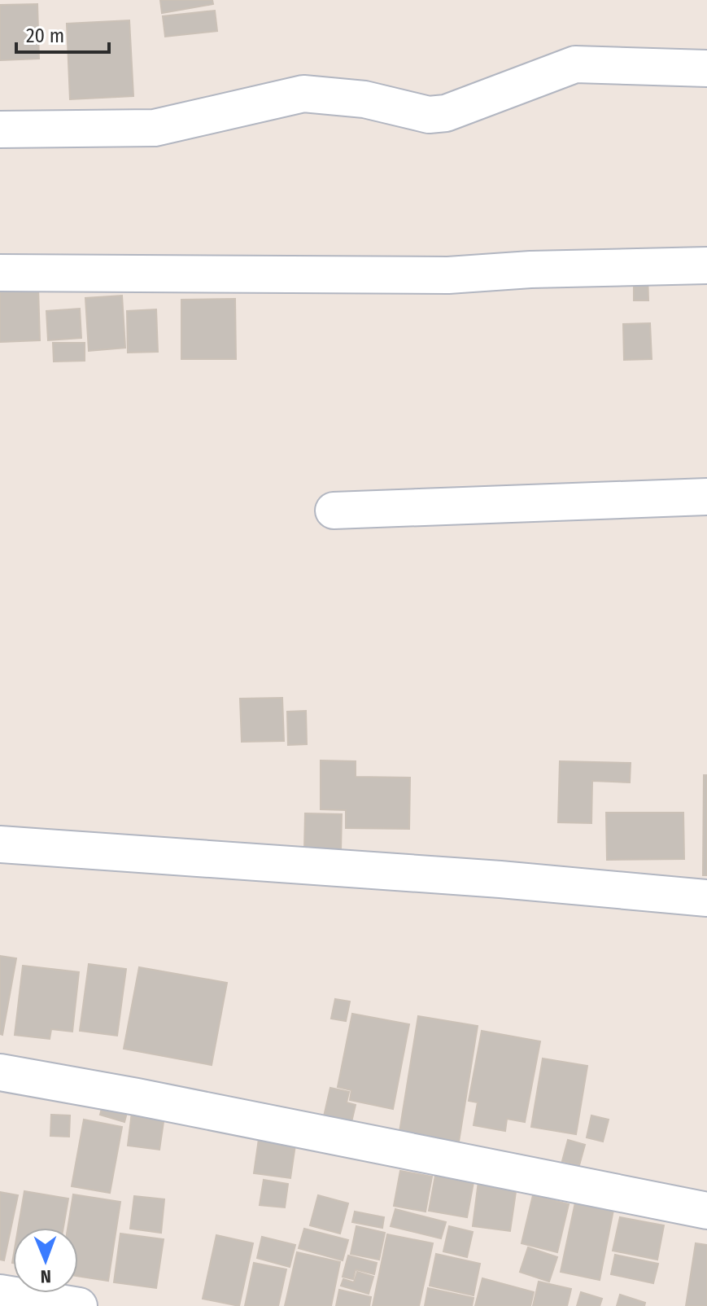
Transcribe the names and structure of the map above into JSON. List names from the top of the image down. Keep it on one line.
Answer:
{"scale_bar":"20 m","north":"bottom"}
